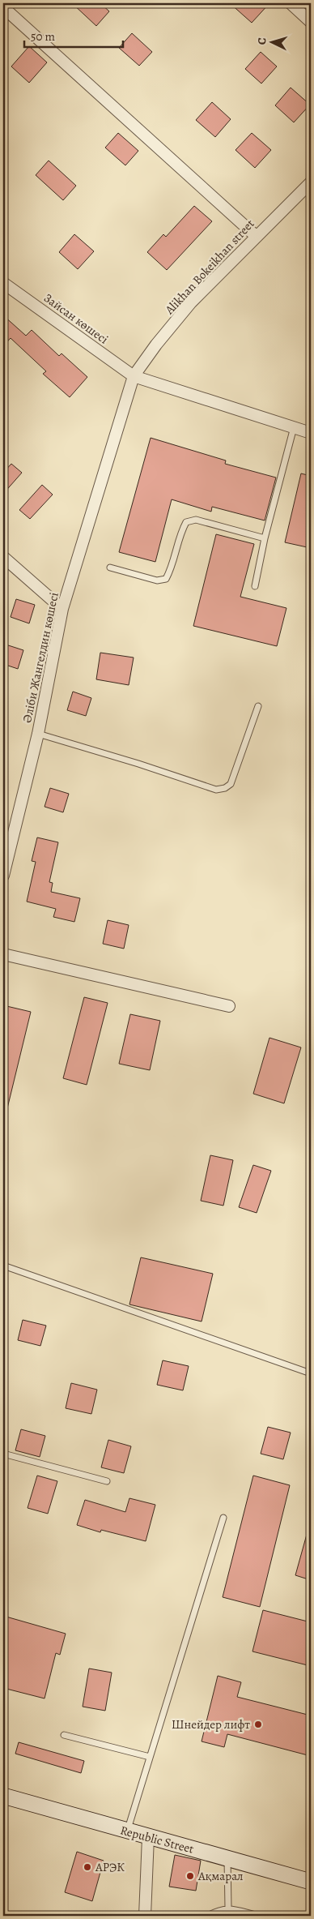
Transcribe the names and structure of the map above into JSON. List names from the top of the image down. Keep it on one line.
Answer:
{"streets":{"main road":["Republic Street"],"street":["Alikhan Bokeikhan street","Зайсан көшесі","Әліби Жангелдин көшесі"]},"crossings":[["Alikhan Bokeikhan street","Зайсан көшесі"],["Alikhan Bokeikhan street","Әліби Жангелдин көшесі"],["Зайсан көшесі","Әліби Жангелдин көшесі"]],"places":["Шнейдер лифт","АРЭК","Ақмарал"],"scale_bar":"50 m","north":"left"}
